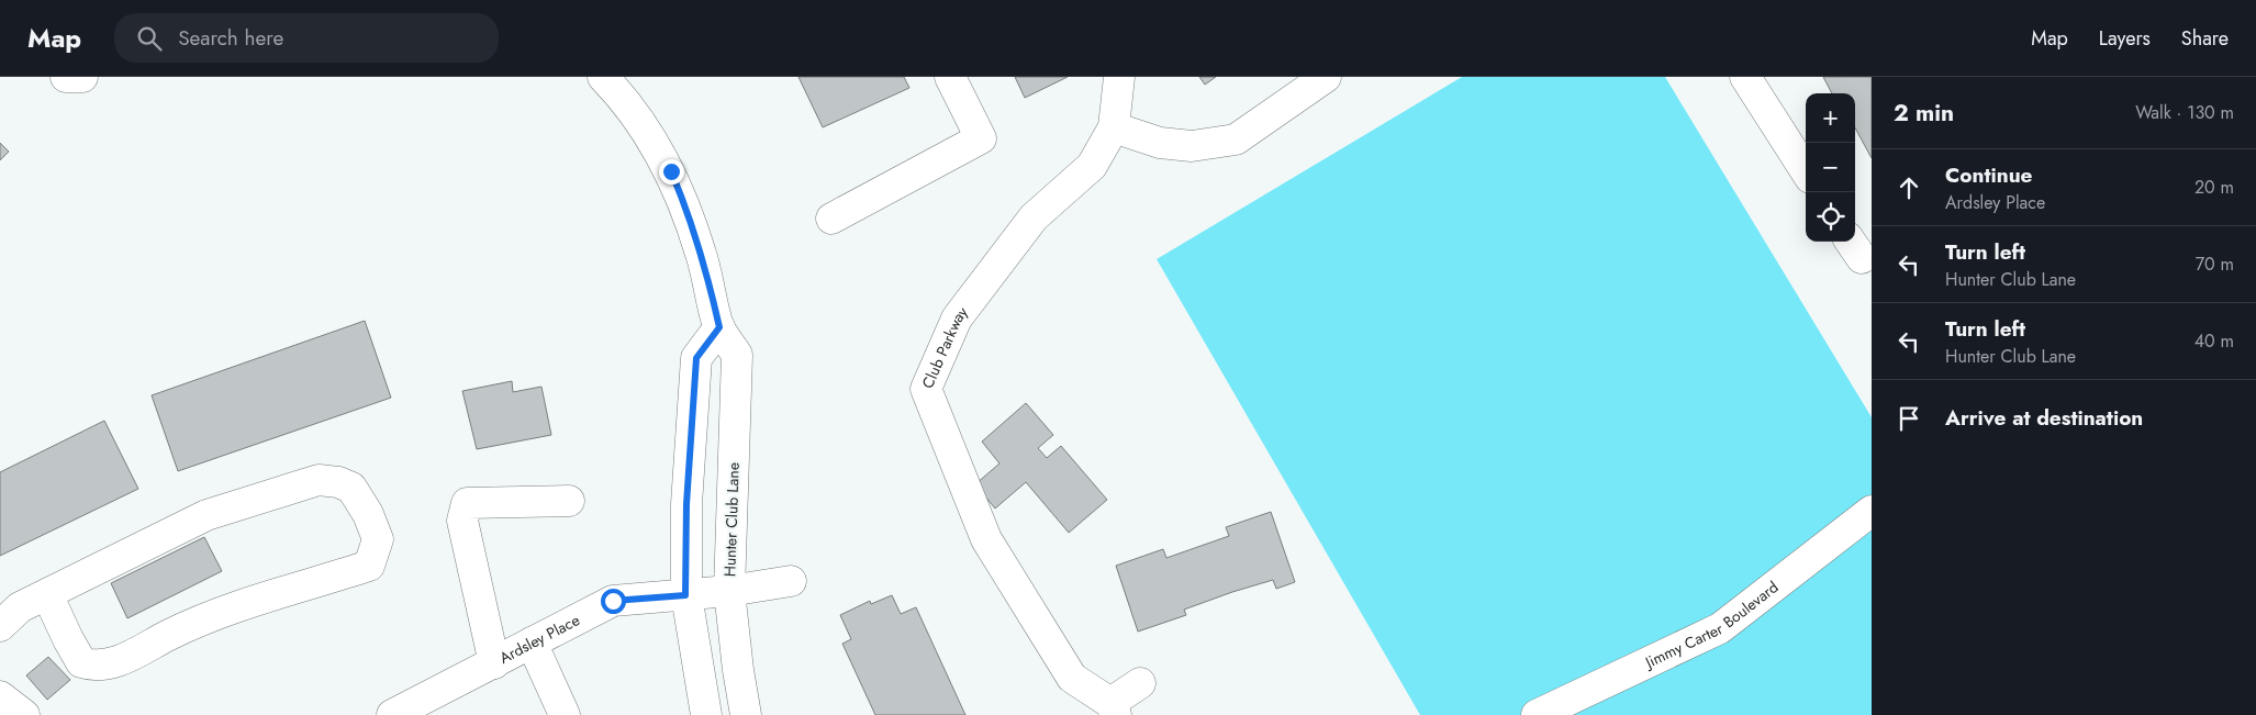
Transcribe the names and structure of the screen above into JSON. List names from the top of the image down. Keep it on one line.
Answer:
{"streets":{"street":["Club Parkway","Hunter Club Lane","Jimmy Carter Boulevard","Ardsley Place"]},"crossings":[["Hunter Club Lane","Ardsley Place"]],"page":{"header":"Map","search":"Search here","nav":["Map","Layers","Share"],"heading":["2 min","Walk · 130 m"],"map_buttons":["+","−"],"list":[["Continue","Ardsley Place","20 m"],["Turn left","Hunter Club Lane","70 m"],["Turn left","Hunter Club Lane","40 m"],"Arrive at destination"]}}
